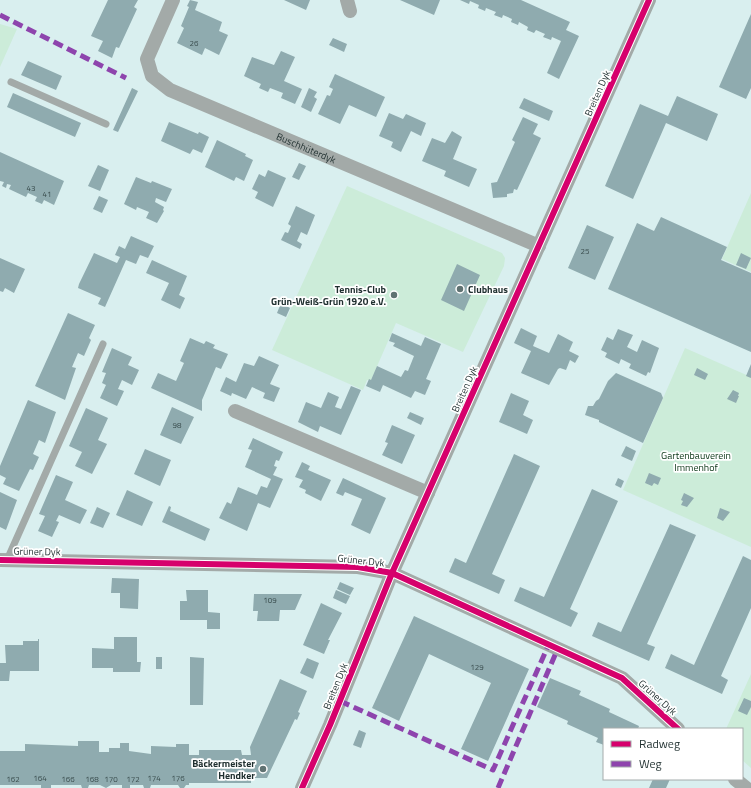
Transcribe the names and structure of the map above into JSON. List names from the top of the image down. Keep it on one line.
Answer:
{"streets":{"street":["Breiten Dyk","Buschhüterdyk","Grüner Dyk"]},"crossings":[["Breiten Dyk","Buschhüterdyk"],["Breiten Dyk","Grüner Dyk"]],"parks":["Gartenbauverein Immenhof"],"places":["Clubhaus","Tennis-Club Grün-Weiß-Grün 1920 e.V.","Bäckermeister Hendker"],"house_numbers":["26","43","41","25","98","109","129","164","174","176","162","166","168","170","172"],"legend":["Radweg","Weg"]}
